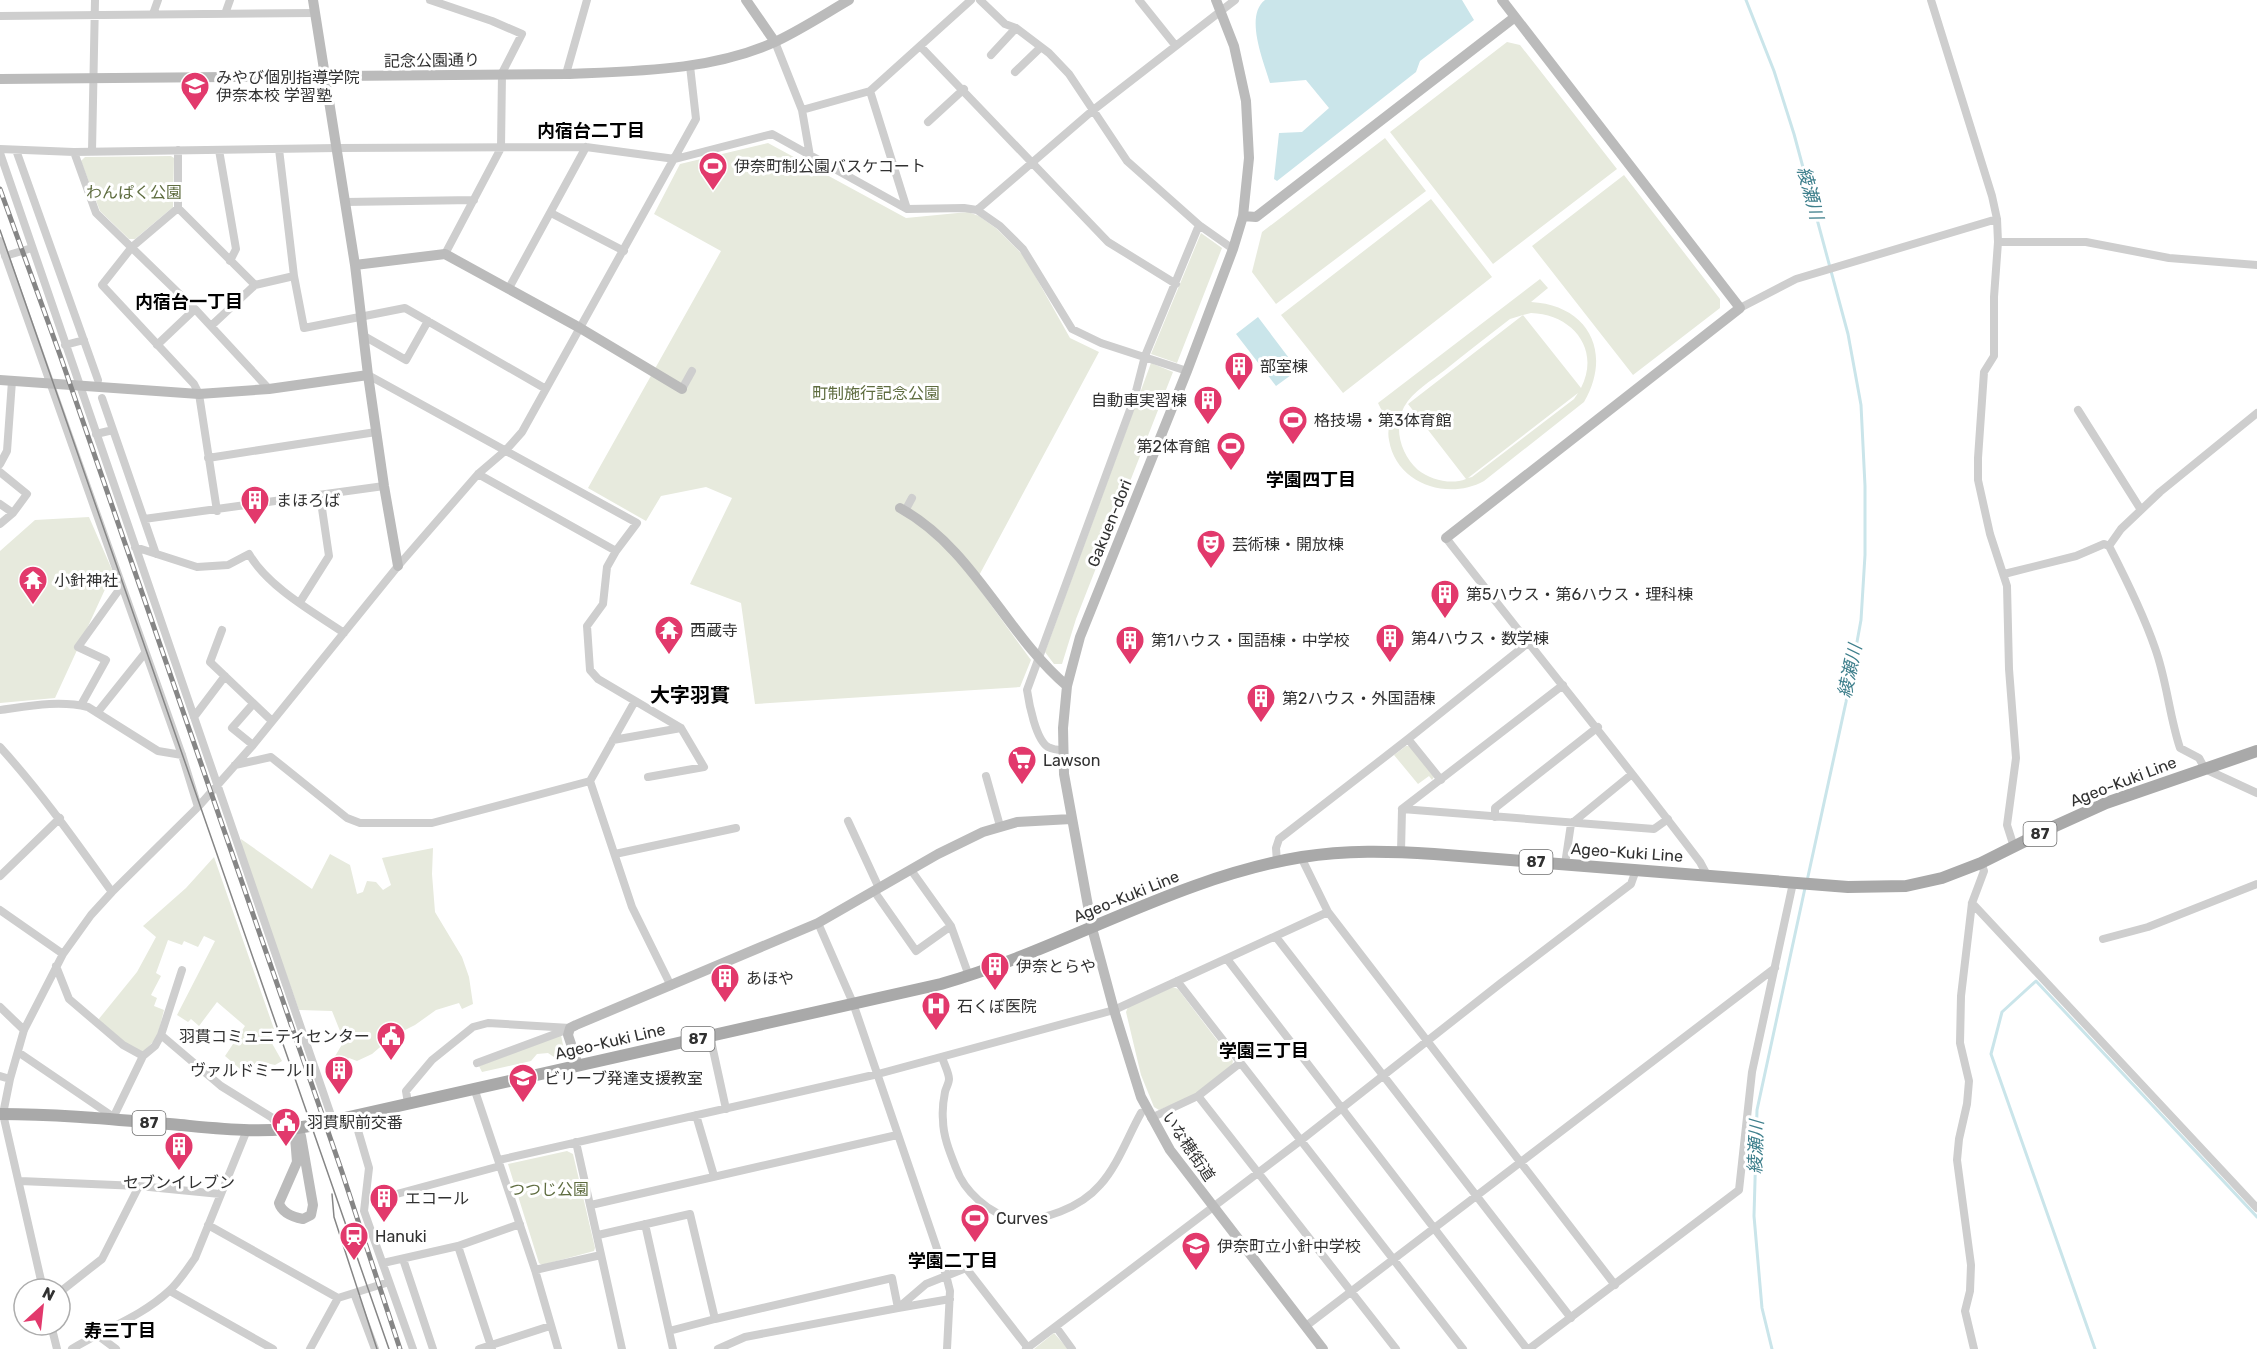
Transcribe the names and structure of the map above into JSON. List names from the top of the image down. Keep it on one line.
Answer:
{"streets":{"main road":["Ageo-Kuki Line","87"],"street":["記念公園通り","Gakuen-dori","いな穂街道"]},"crossings":[["Gakuen-dori","Ageo-Kuki Line"],["Gakuen-dori","いな穂街道"],["Ageo-Kuki Line","いな穂街道"]],"districts":["内宿台二丁目","内宿台一丁目","学園四丁目","大字羽貫","学園三丁目","学園二丁目","寿三丁目"],"water":["綾瀬川"],"parks":["わんぱく公園","町制施行記念公園","つつじ公園"],"places":{"school or university":["みやび個別指導学院 伊奈本校 学習塾","ビリーブ発達支援教室","伊奈町立小針中学校"],"sports":["伊奈町制公園バスケコート","格技場・第3体育館","第2体育館","Curves"],"building":["部室棟","自動車実習棟","まほろば","第5ハウス・第6ハウス・理科棟","第4ハウス・数学棟","第1ハウス・国語棟・中学校","第2ハウス・外国語棟","伊奈とらや","あほや","ヴァルドミールⅡ","セブンイレブン","エコール"],"theatre":["芸術棟・開放棟"],"temple":["小針神社","西蔵寺"],"supermarket":["Lawson"],"hospital":["石くぼ医院"],"public building":["羽貫コミュニティセンター","羽貫駅前交番"],"station":["Hanuki"]},"north":"top right"}
